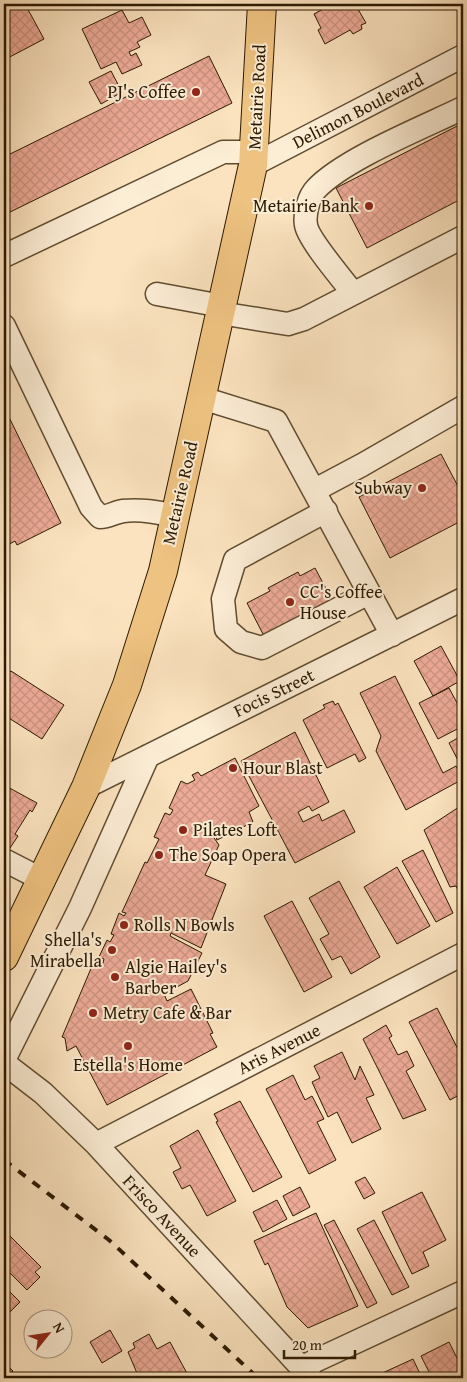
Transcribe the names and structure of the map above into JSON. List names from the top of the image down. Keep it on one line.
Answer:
{"streets":{"main road":["Metairie Road"],"street":["Delimon Boulevard","Focis Street","Aris Avenue","Frisco Avenue"]},"crossings":[["Metairie Road","Delimon Boulevard"],["Metairie Road","Focis Street"],["Aris Avenue","Frisco Avenue"]],"places":["PJ's Coffee","Metairie Bank","Subway","CC's Coffee House","Hour Blast","Pilates Loft","The Soap Opera","Rolls N Bowls","Shella's Mirabella","Algie Hailey's Barber","Metry Cafe & Bar","Estella's Home"],"scale_bar":"20 m","north":"top right"}
